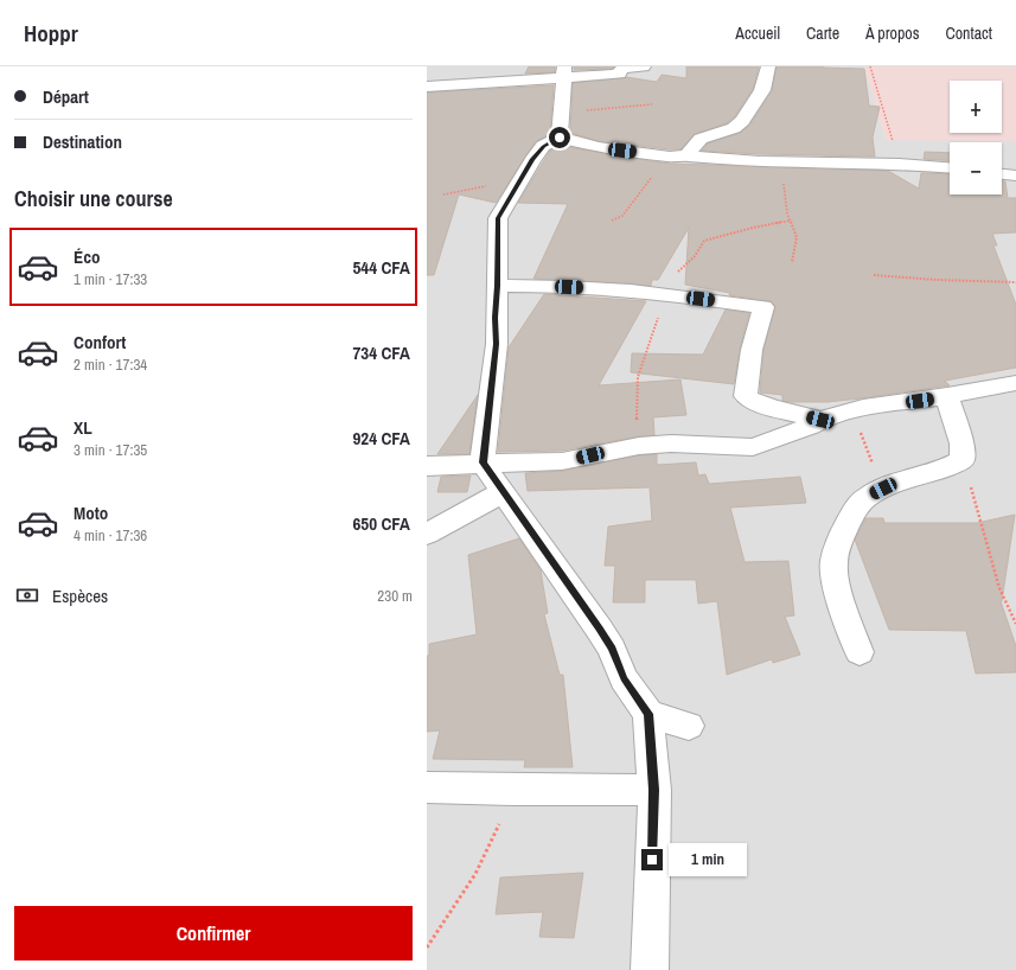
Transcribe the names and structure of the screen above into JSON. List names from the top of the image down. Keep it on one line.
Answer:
{"page":{"header":"Hoppr","nav":["Accueil","Carte","À propos","Contact"],"banner":["Départ","Destination"],"map_buttons":["+","−"],"heading":"Choisir une course","list":[{"name":"Éco","note":"1 min · 17:33","value":"544 CFA"},{"name":"Confort","note":"2 min · 17:34","value":"734 CFA"},{"name":"XL","note":"3 min · 17:35","value":"924 CFA"},{"name":"Moto","note":"4 min · 17:36","value":"650 CFA"}],"pay":["Espèces","230 m"],"bubble":"1 min","buttons":"Confirmer"}}
